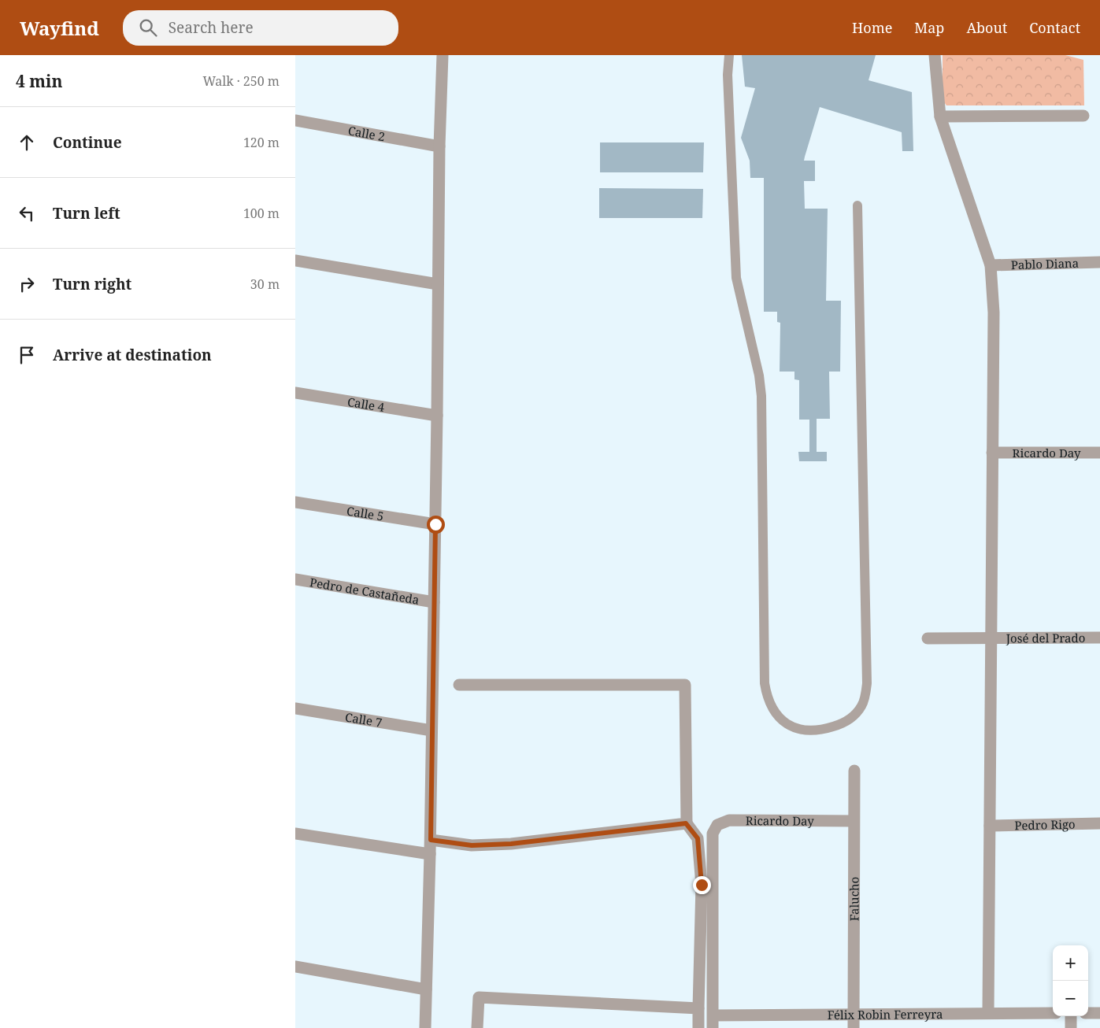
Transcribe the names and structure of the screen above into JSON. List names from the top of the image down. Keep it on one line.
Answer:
{"streets":{"street":["Calle 2","Pablo Diana","Calle 4","Ricardo Day","Calle 5","Pedro de Castañeda","José del Prado","Calle 7","Pedro Rigo","Falucho","Félix Robin Ferreyra"]},"crossings":[["Ricardo Day","Falucho"],["Ricardo Day","Félix Robin Ferreyra"],["Falucho","Félix Robin Ferreyra"]],"page":{"header":"Wayfind","search":"Search here","nav":["Home","Map","About","Contact"],"heading":["4 min","Walk · 250 m"],"list":[["Continue","120 m"],["Turn left","100 m"],["Turn right","30 m"],"Arrive at destination"],"map_buttons":["+","−"]}}
